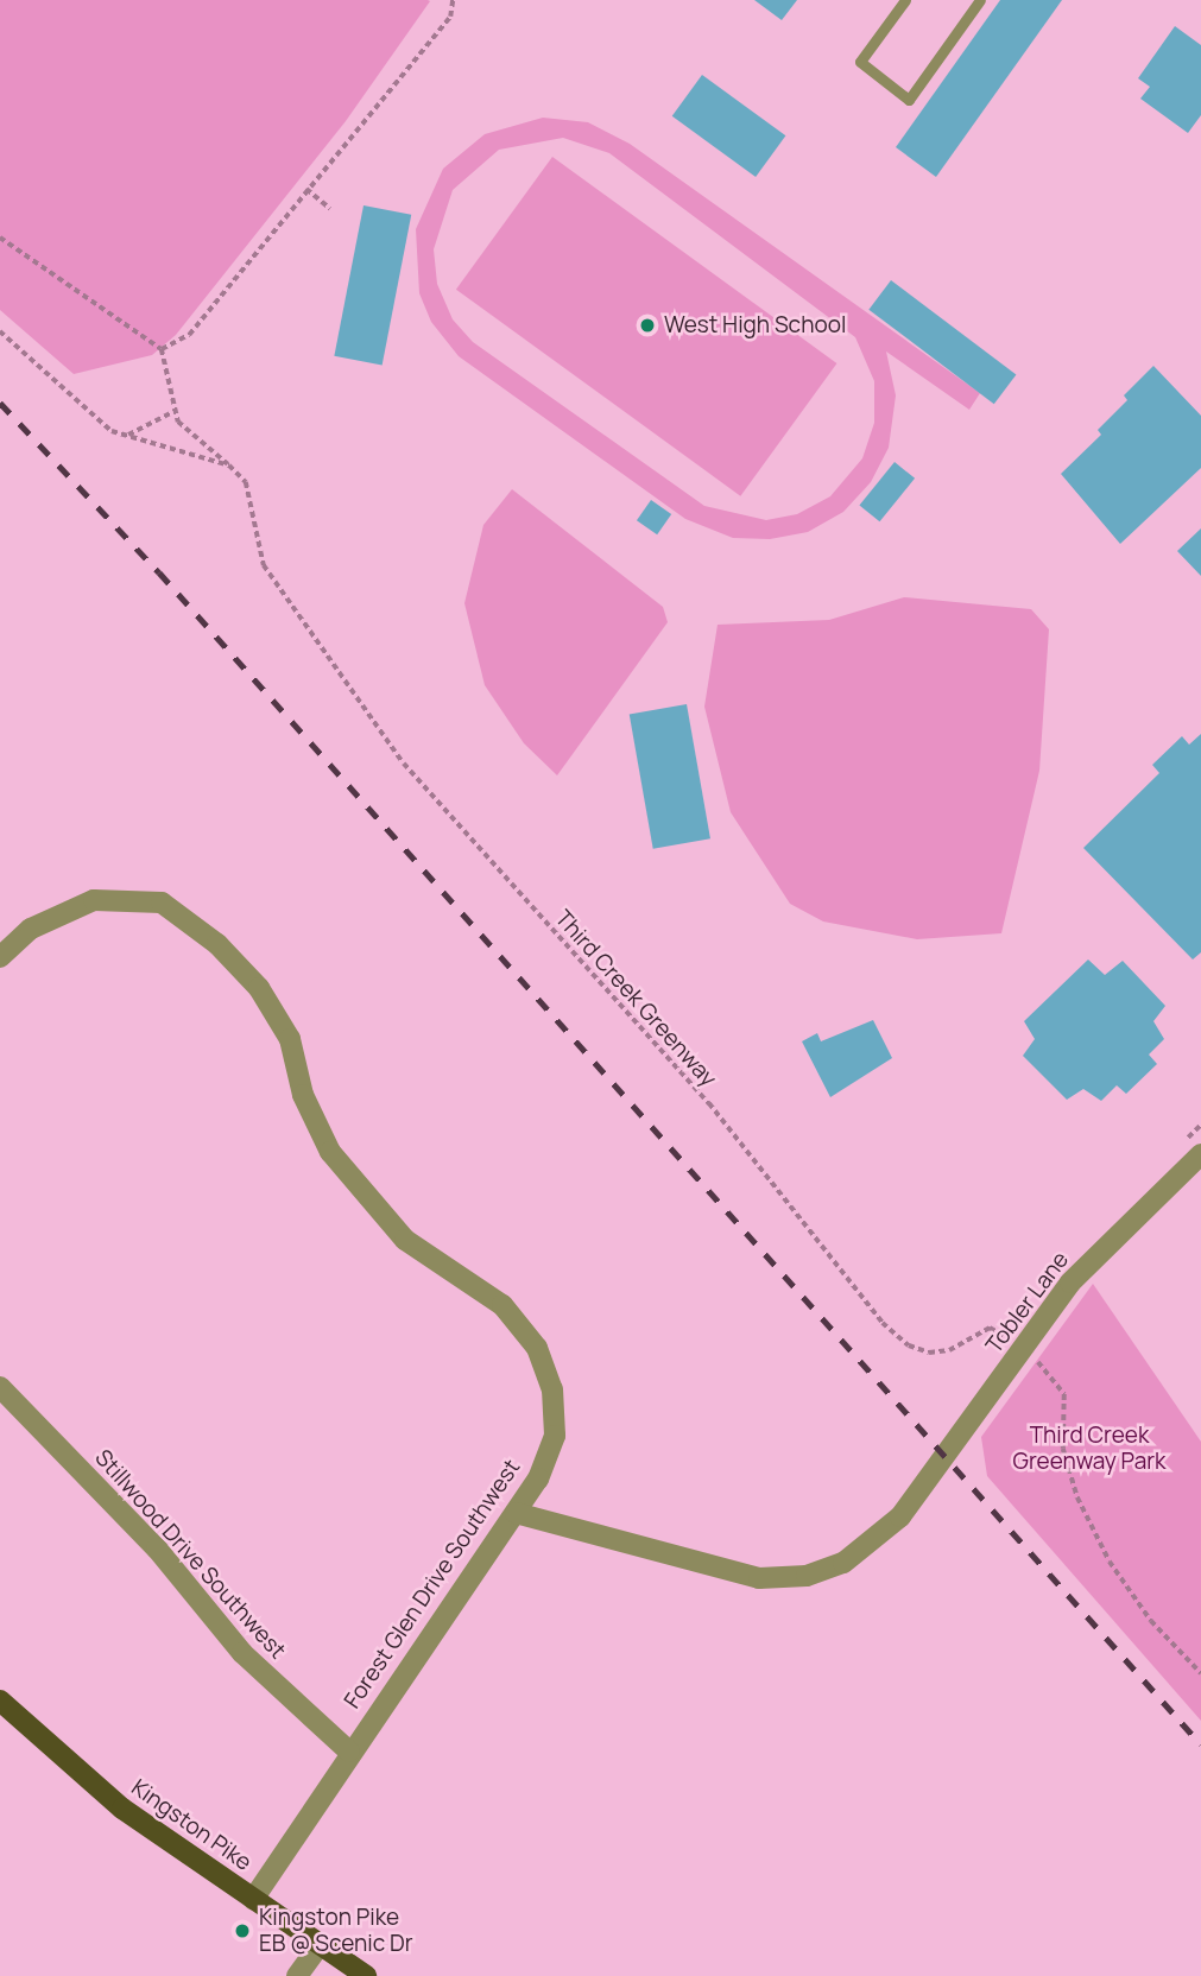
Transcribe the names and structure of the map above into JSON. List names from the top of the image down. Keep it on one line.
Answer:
{"streets":{"main road":["Kingston Pike"],"street":["Tobler Lane","Stillwood Drive Southwest","Forest Glen Drive Southwest"],"path":["Third Creek Greenway"]},"crossings":[["Third Creek Greenway","Tobler Lane"],["Tobler Lane","Forest Glen Drive Southwest"],["Stillwood Drive Southwest","Forest Glen Drive Southwest"],["Forest Glen Drive Southwest","Kingston Pike"]],"parks":["Third Creek Greenway Park"],"places":["West High School","Kingston Pike EB @ Scenic Dr"]}
